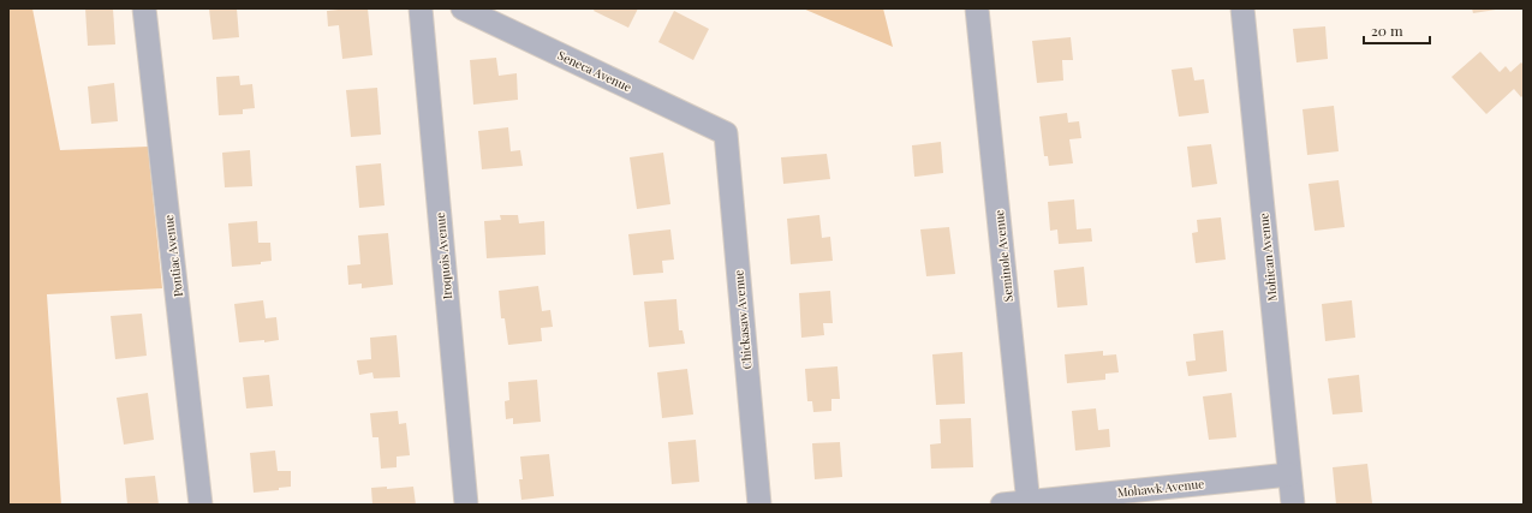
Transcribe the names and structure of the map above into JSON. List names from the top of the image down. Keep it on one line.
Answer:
{"streets":{"street":["Seneca Avenue","Pontiac Avenue","Iroquois Avenue","Seminole Avenue","Mohican Avenue","Chickasaw Avenue","Mohawk Avenue"]},"crossings":[["Seneca Avenue","Chickasaw Avenue"],["Seminole Avenue","Mohawk Avenue"],["Mohican Avenue","Mohawk Avenue"]],"scale_bar":"20 m"}
